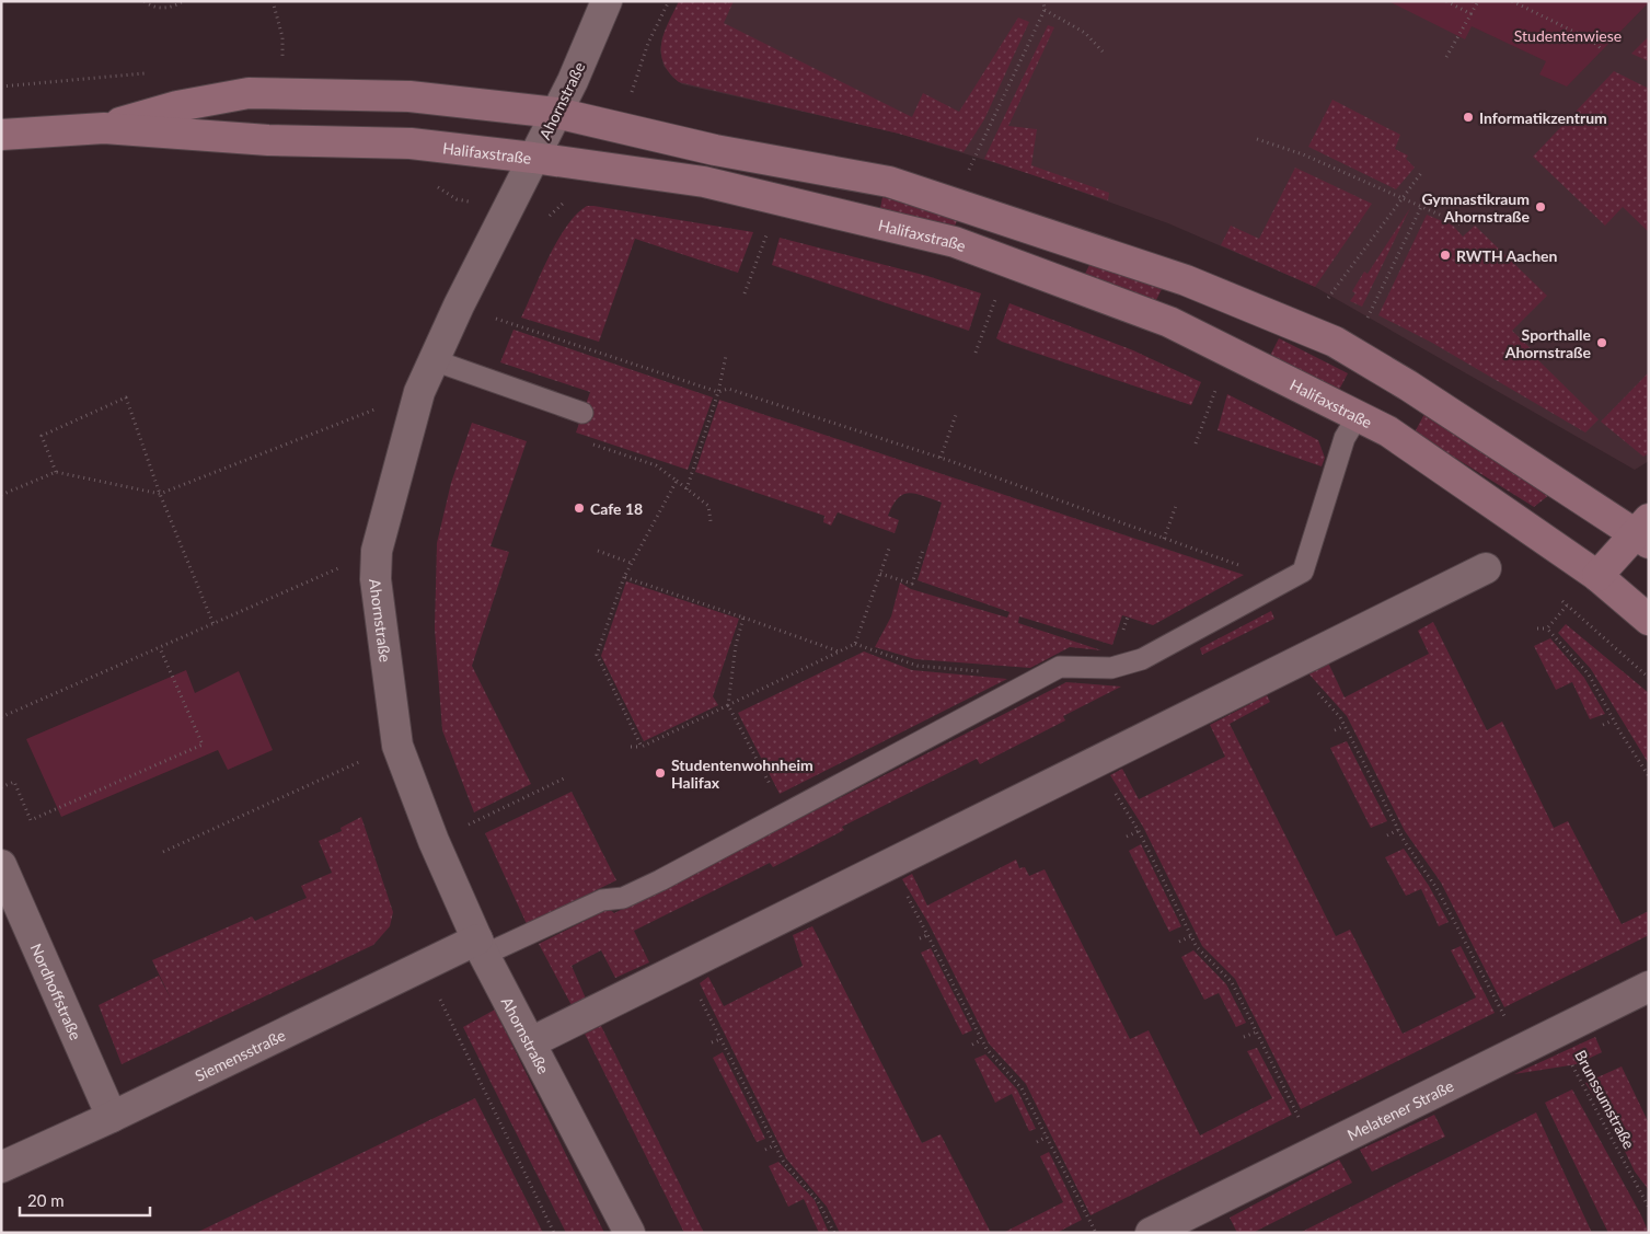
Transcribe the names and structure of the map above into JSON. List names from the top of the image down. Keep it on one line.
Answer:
{"streets":{"main road":["Halifaxstraße"],"street":["Ahornstraße","Nordhoffstraße","Siemensstraße","Melatener Straße"],"path":["Brunssumstraße"]},"crossings":[["Ahornstraße","Halifaxstraße"],["Ahornstraße","Siemensstraße"],["Nordhoffstraße","Siemensstraße"],["Brunssumstraße","Melatener Straße"]],"parks":["Studentenwiese"],"places":["Informatikzentrum","Gymnastikraum Ahornstraße","RWTH Aachen","Sporthalle Ahornstraße","Cafe 18","Studentenwohnheim Halifax"],"scale_bar":"20 m"}
